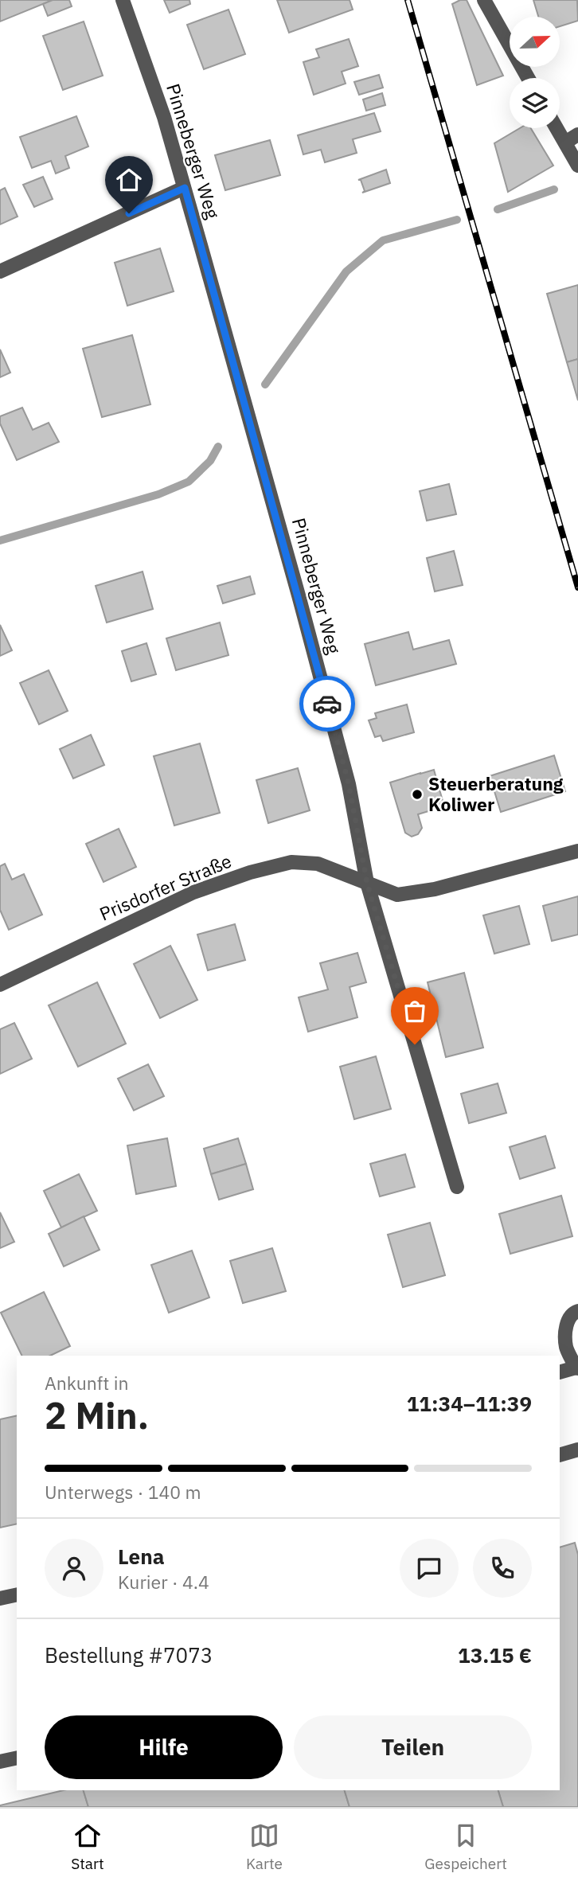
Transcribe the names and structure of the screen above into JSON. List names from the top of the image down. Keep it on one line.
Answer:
{"streets":{"street":["Pinneberger Weg","Prisdorfer Straße"]},"crossings":[["Pinneberger Weg","Prisdorfer Straße"]],"places":["Steuerberatung Koliwer"],"north":"right","page":{"heading":["2 Min.","Ankunft in","11:34–11:39"],"panel":["Lena","Kurier · 4.4","Bestellung #7073","13.15 €"],"bar":"Unterwegs · 140 m","buttons":["Hilfe","Teilen"],"tabs":["Start","Karte","Gespeichert"]}}
